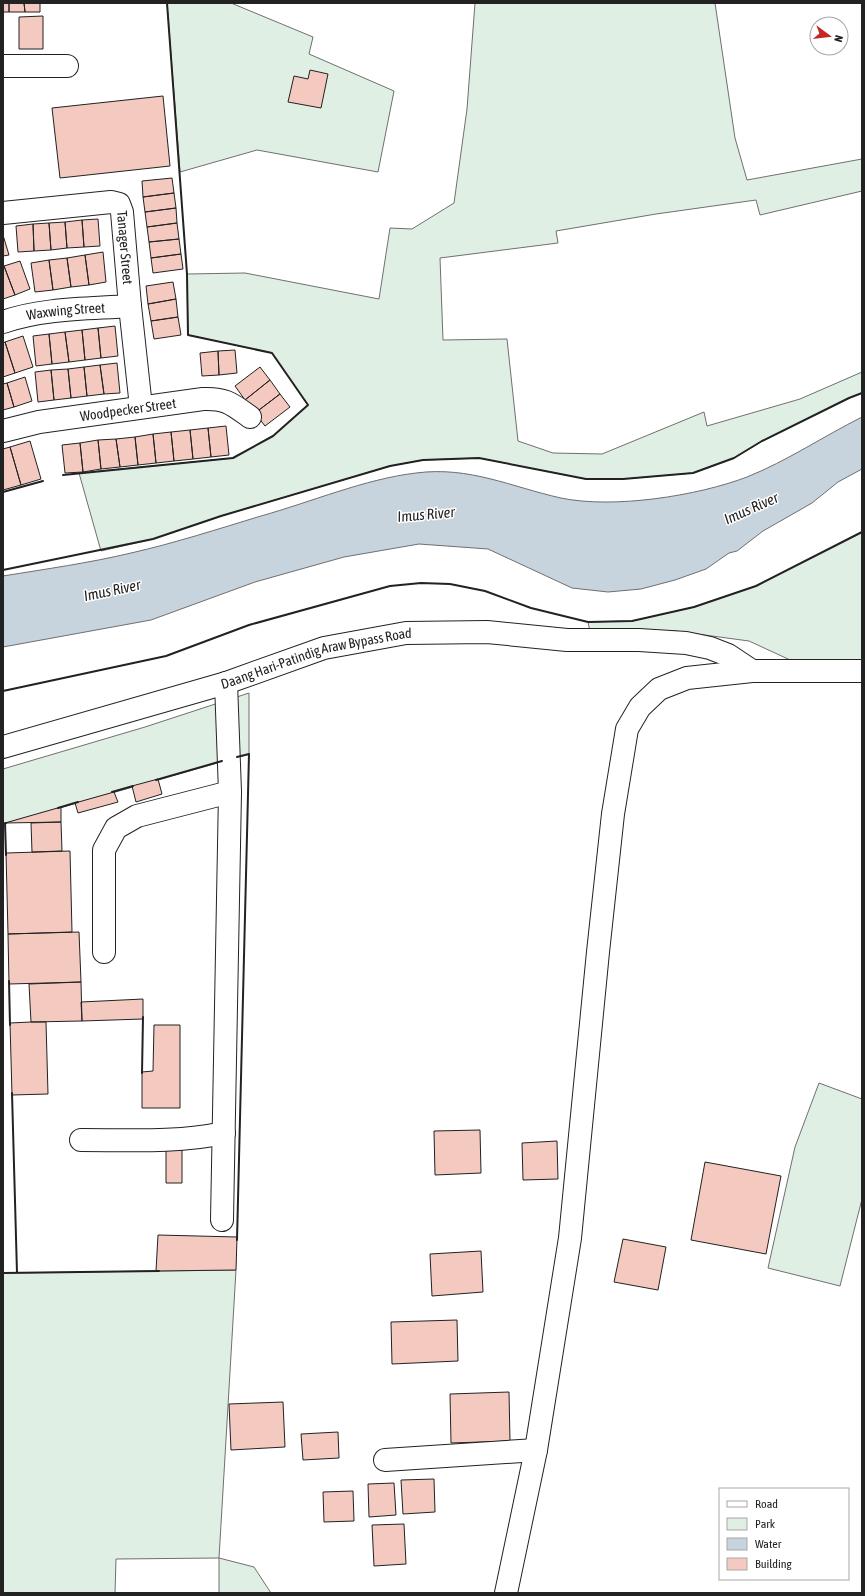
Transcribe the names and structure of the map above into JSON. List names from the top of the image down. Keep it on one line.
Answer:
{"streets":{"street":["Tanager Street","Waxwing Street","Woodpecker Street","Daang Hari-Patindig Araw Bypass Road"]},"crossings":[["Tanager Street","Waxwing Street"],["Tanager Street","Woodpecker Street"]],"water":["Imus River"],"legend":["Road","Park","Water","Building"],"north":"right"}
